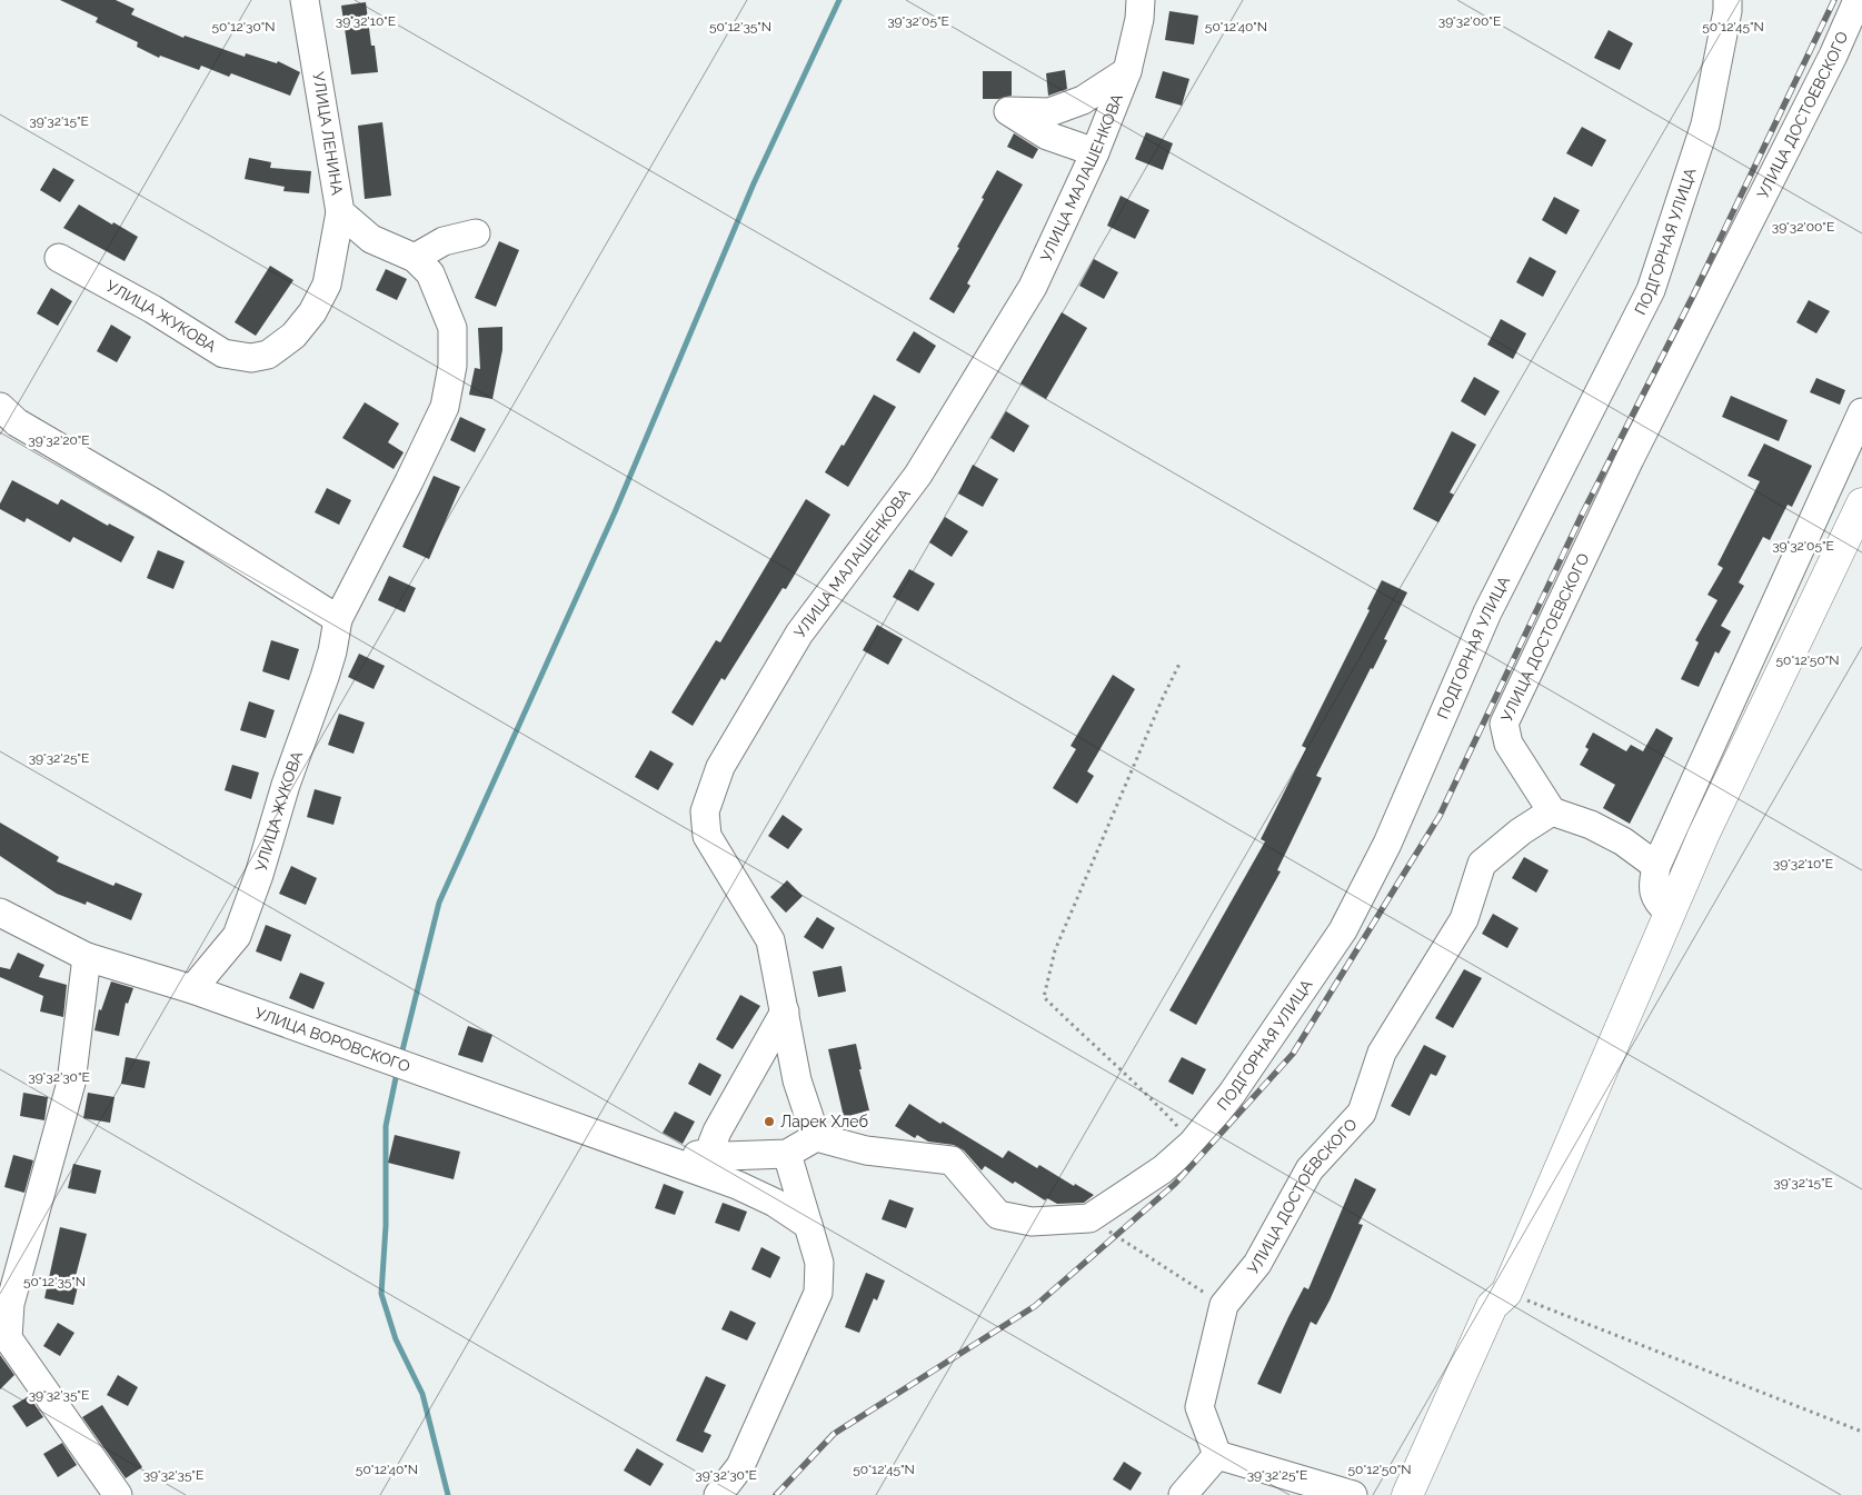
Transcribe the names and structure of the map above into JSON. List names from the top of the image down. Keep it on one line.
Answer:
{"streets":{"street":["УЛИЦА ДОСТОЕВСКОГО","УЛИЦА ЛЕНИНА","УЛИЦА МАЛАШЕНКОВА","ПОДГОРНАЯ УЛИЦА","УЛИЦА ЖУКОВА","УЛИЦА ВОРОВСКОГО"]},"crossings":[["УЛИЦА ЛЕНИНА","УЛИЦА ЖУКОВА"],["УЛИЦА ЖУКОВА","УЛИЦА ВОРОВСКОГО"]],"places":["Ларек Хлеб"],"coordinates":["39°32'10\"E","39°32'00\"E","39°32'05\"E","50°12'30\"N","50°12'35\"N","50°12'40\"N","50°12'45\"N","39°32'15\"E","39°32'20\"E","50°12'50\"N","39°32'25\"E","39°32'30\"E","39°32'35\"E"]}
